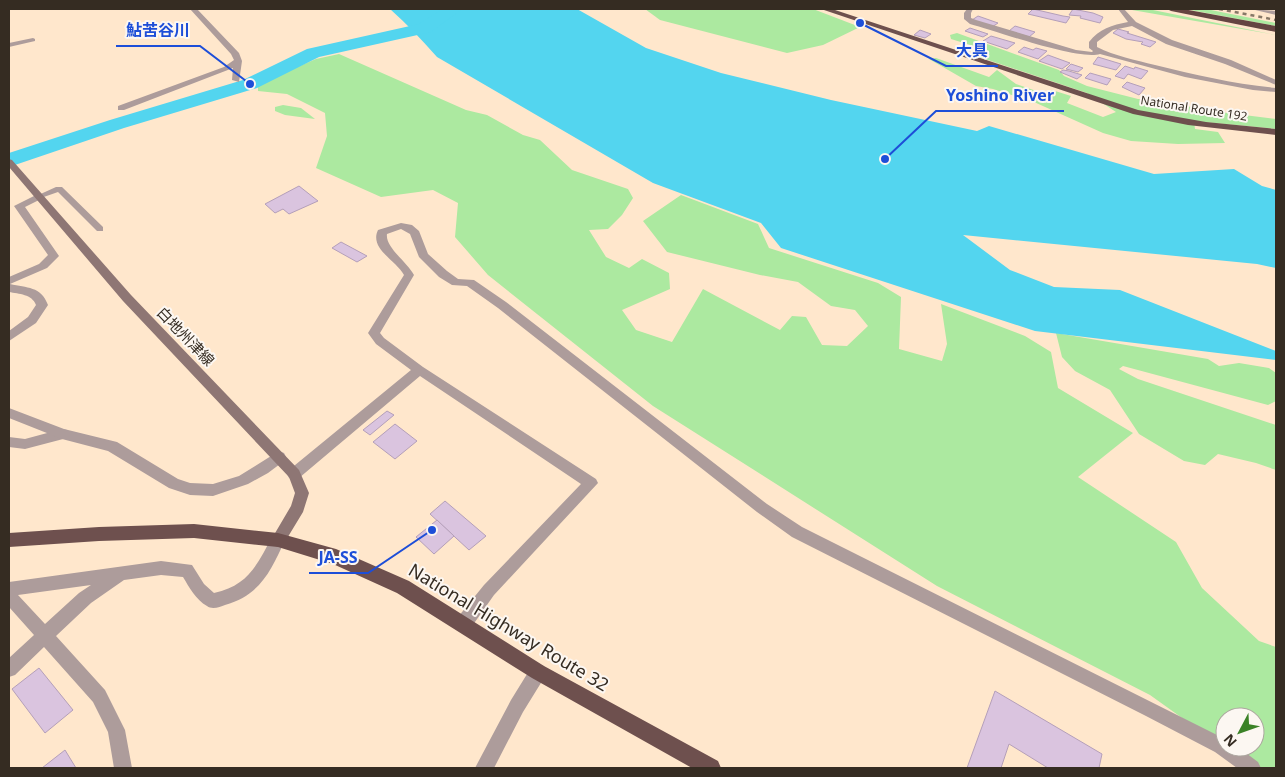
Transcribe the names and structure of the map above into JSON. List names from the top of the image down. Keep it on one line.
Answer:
{"streets":{"highway":["National Route 192","National Highway Route 32"],"main road":["白地州津線"]},"crossings":[["白地州津線","National Highway Route 32"]],"places":["大具","鮎苦谷川","Yoshino River","JA-SS"],"north":"bottom left"}
